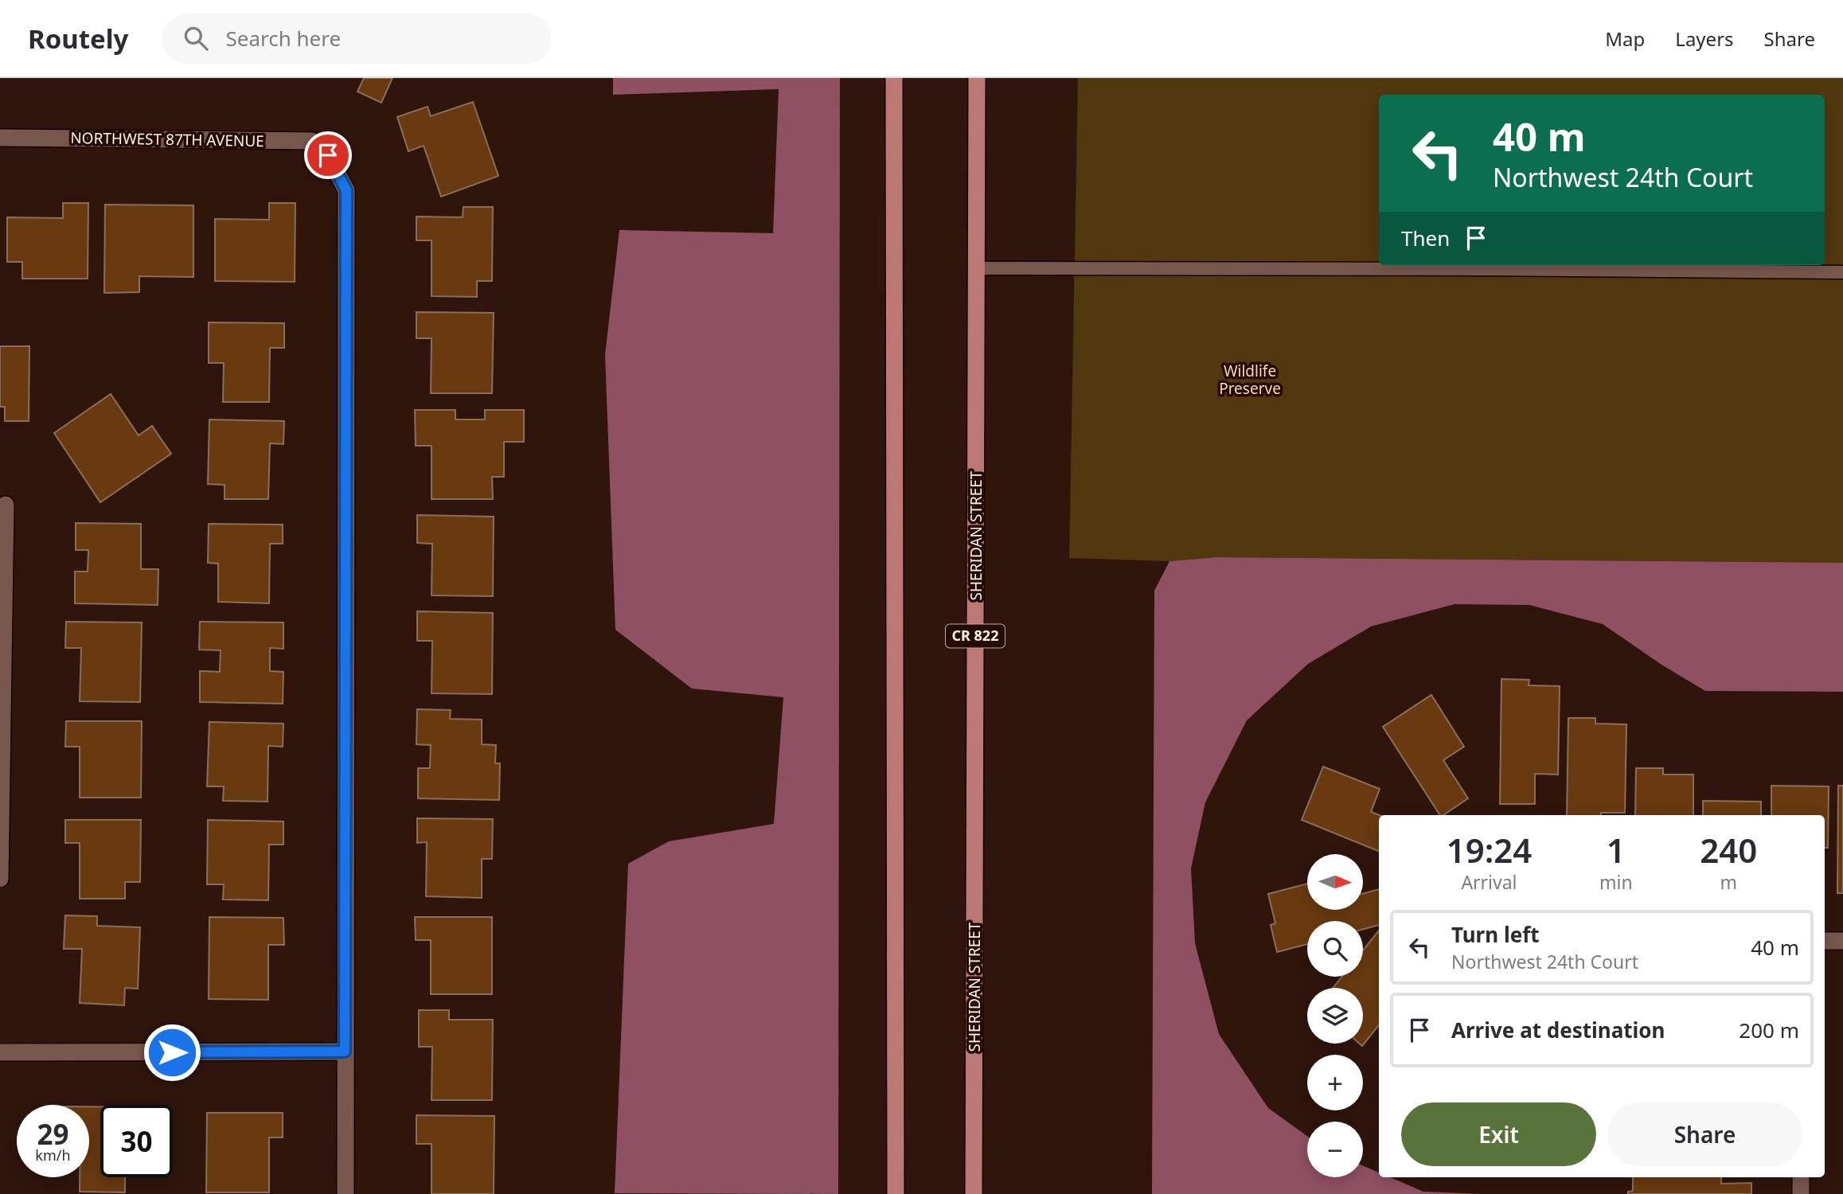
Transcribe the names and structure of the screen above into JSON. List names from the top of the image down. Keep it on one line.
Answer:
{"streets":{"main road":["SHERIDAN STREET","CR 822"],"street":["NORTHWEST 87TH AVENUE"]},"parks":["Wildlife Preserve"],"north":"right","page":{"header":"Routely","search":"Search here","nav":["Map","Layers","Share"],"turn":["40 m","Northwest 24th Court"],"then":"Then","eta":["19:24","Arrival","1","min","240","m"],"map_buttons":["+","−"],"list":[{"name":"Turn left","note":"Northwest 24th Court","value":"40 m"},{"name":"Arrive at destination","value":"200 m"}],"buttons":["Exit","Share"],"speed":"29 km/h","limit":"30"}}
